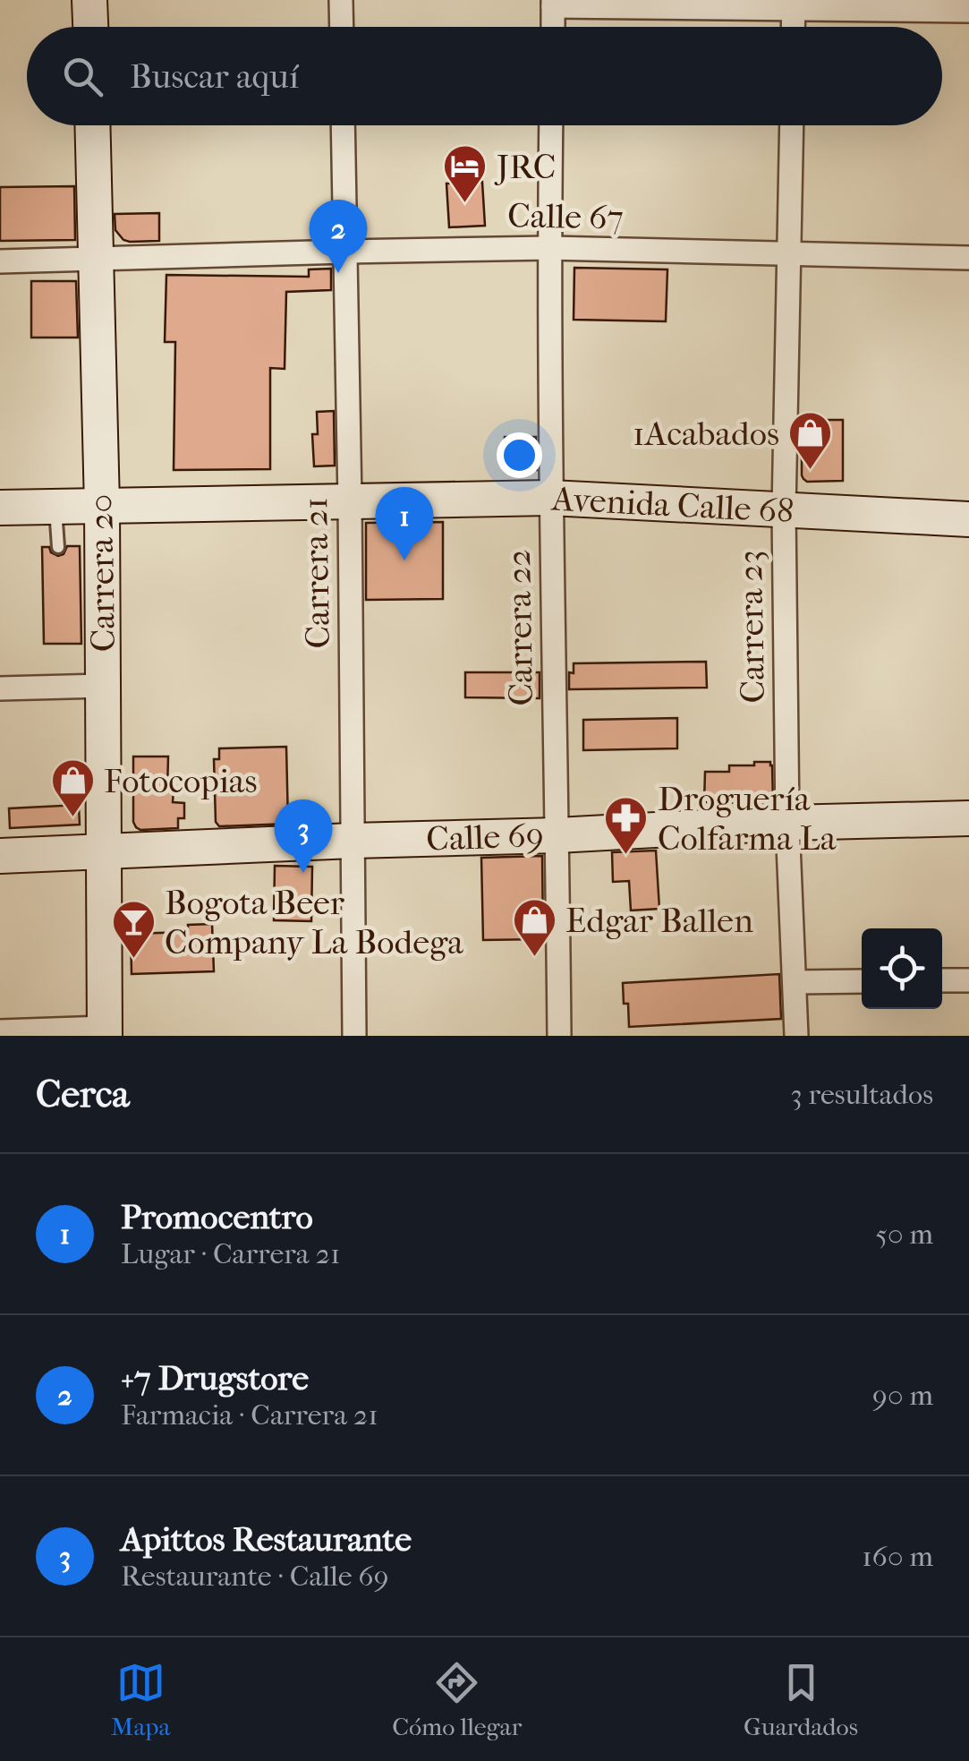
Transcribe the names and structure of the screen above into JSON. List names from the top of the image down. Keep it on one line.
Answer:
{"streets":{"street":["Calle 67","Avenida Calle 68","Carrera 20","Carrera 21","Carrera 23","Carrera 22","Calle 69"]},"crossings":[["Calle 67","Carrera 20"],["Calle 67","Carrera 21"],["Calle 67","Carrera 23"],["Calle 67","Carrera 22"],["Avenida Calle 68","Carrera 20"],["Avenida Calle 68","Carrera 21"],["Avenida Calle 68","Carrera 23"],["Avenida Calle 68","Carrera 22"],["Carrera 20","Calle 69"],["Carrera 21","Calle 69"],["Carrera 23","Calle 69"],["Carrera 22","Calle 69"]],"places":{"hotel":["JRC"],"shop":["1Acabados","Fotocopias","Edgar Ballen"],"pharmacy":["Droguería Colfarma La"],"bar":["Bogota Beer Company La Bodega"]},"page":{"search":"Buscar aquí","pins":["2","1","3"],"heading":["Cerca","3 resultados"],"list":[{"mark":"1","name":"Promocentro","note":"Lugar · Carrera 21","value":"50 m"},{"mark":"2","name":"+7 Drugstore","note":"Farmacia · Carrera 21","value":"90 m"},{"mark":"3","name":"Apittos Restaurante","note":"Restaurante · Calle 69","value":"160 m"}],"nav":["Mapa","Cómo llegar","Guardados"]}}
